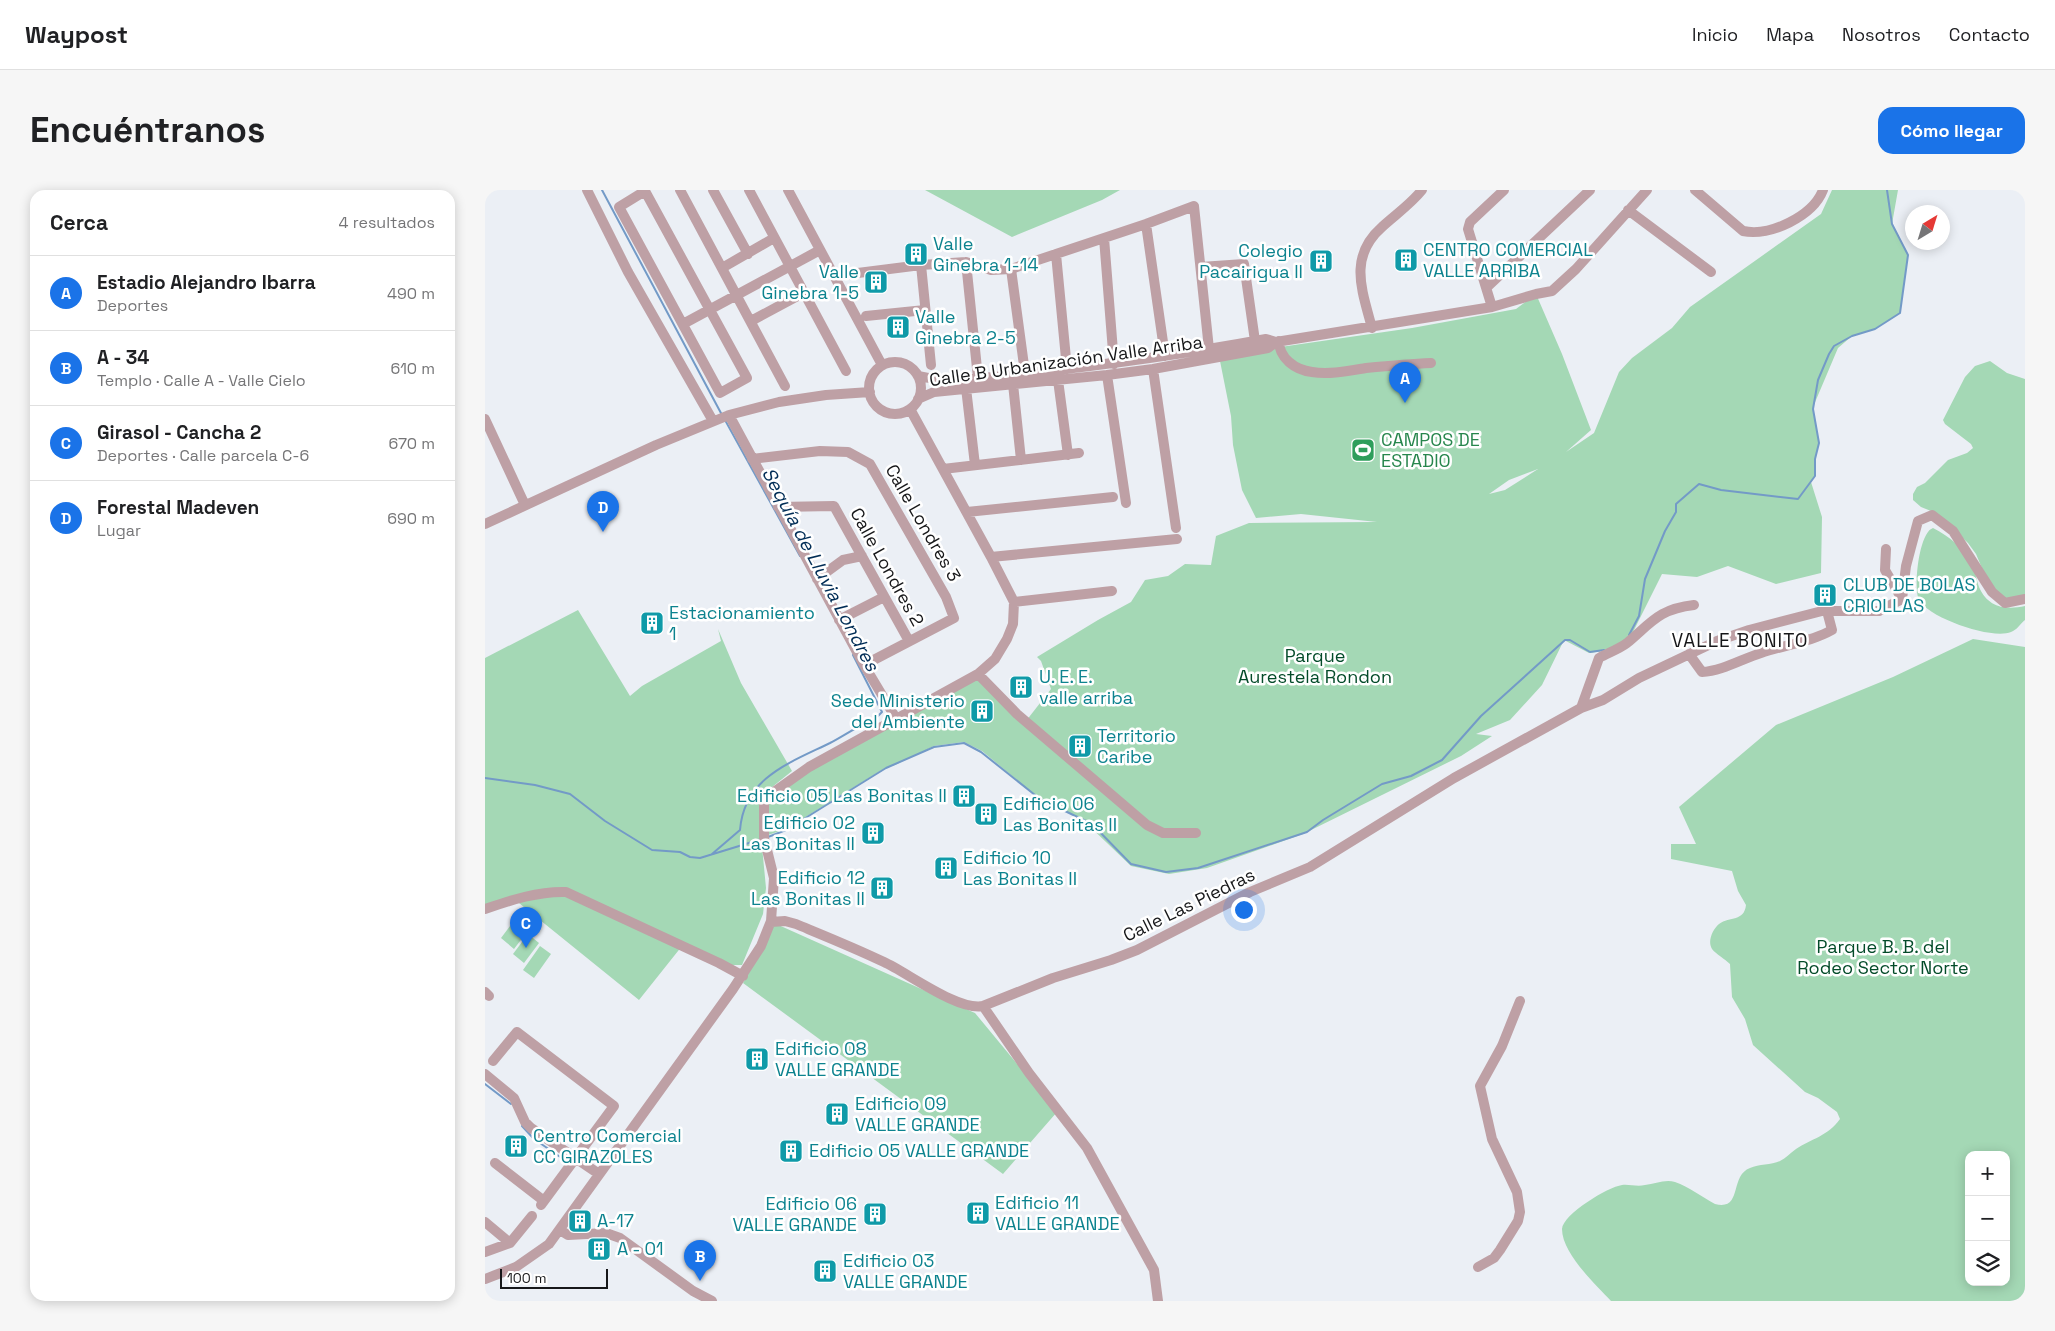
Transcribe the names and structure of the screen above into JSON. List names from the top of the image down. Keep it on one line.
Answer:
{"streets":{"street":["Calle B Urbanización Valle Arriba","Calle Londres 3","Calle Londres 2","Calle Las Piedras"]},"crossings":[["Calle Londres 3","Calle Londres 2"]],"districts":["VALLE BONITO"],"water":["Sequía de Lluvia Londres"],"parks":["Parque Aurestela Rondon","Parque B. B. del Rodeo Sector Norte"],"places":{"building":["Valle Ginebra 1-14","CENTRO COMERCIAL VALLE ARRIBA","Colegio Pacairigua II","Valle Ginebra 1-5","Valle Ginebra 2-5","CLUB DE BOLAS CRIOLLAS","Estacionamiento 1","U. E. E. valle arriba","Sede Ministerio del Ambiente","Territorio Caribe","Edificio 05 Las Bonitas II","Edificio 06 Las Bonitas II","Edificio 02 Las Bonitas II","Edificio 10 Las Bonitas II","Edificio 12 Las Bonitas II","Edificio 08 VALLE GRANDE","Edificio 09 VALLE GRANDE","Centro Comercial CC GIRAZOLES","Edificio 05 VALLE GRANDE","Edificio 11 VALLE GRANDE","Edificio 06 VALLE GRANDE","A-17","A - 01","Edificio 03 VALLE GRANDE"],"sports":["CAMPOS DE ESTADIO"]},"scale_bar":"100 m","north":"top right","page":{"header":"Waypost","nav":["Inicio","Mapa","Nosotros","Contacto"],"buttons":"Cómo llegar","title":"Encuéntranos","heading":["Cerca","4 resultados"],"list":[{"mark":"A","name":"Estadio Alejandro Ibarra","note":"Deportes","value":"490 m"},{"mark":"B","name":"A - 34","note":"Templo · Calle A - Valle Cielo","value":"610 m"},{"mark":"C","name":"Girasol - Cancha 2","note":"Deportes · Calle parcela C-6","value":"670 m"},{"mark":"D","name":"Forestal Madeven","note":"Lugar","value":"690 m"}],"pins":["A","D","C","B"],"map_buttons":["+","−"],"scale":"100 m"}}
